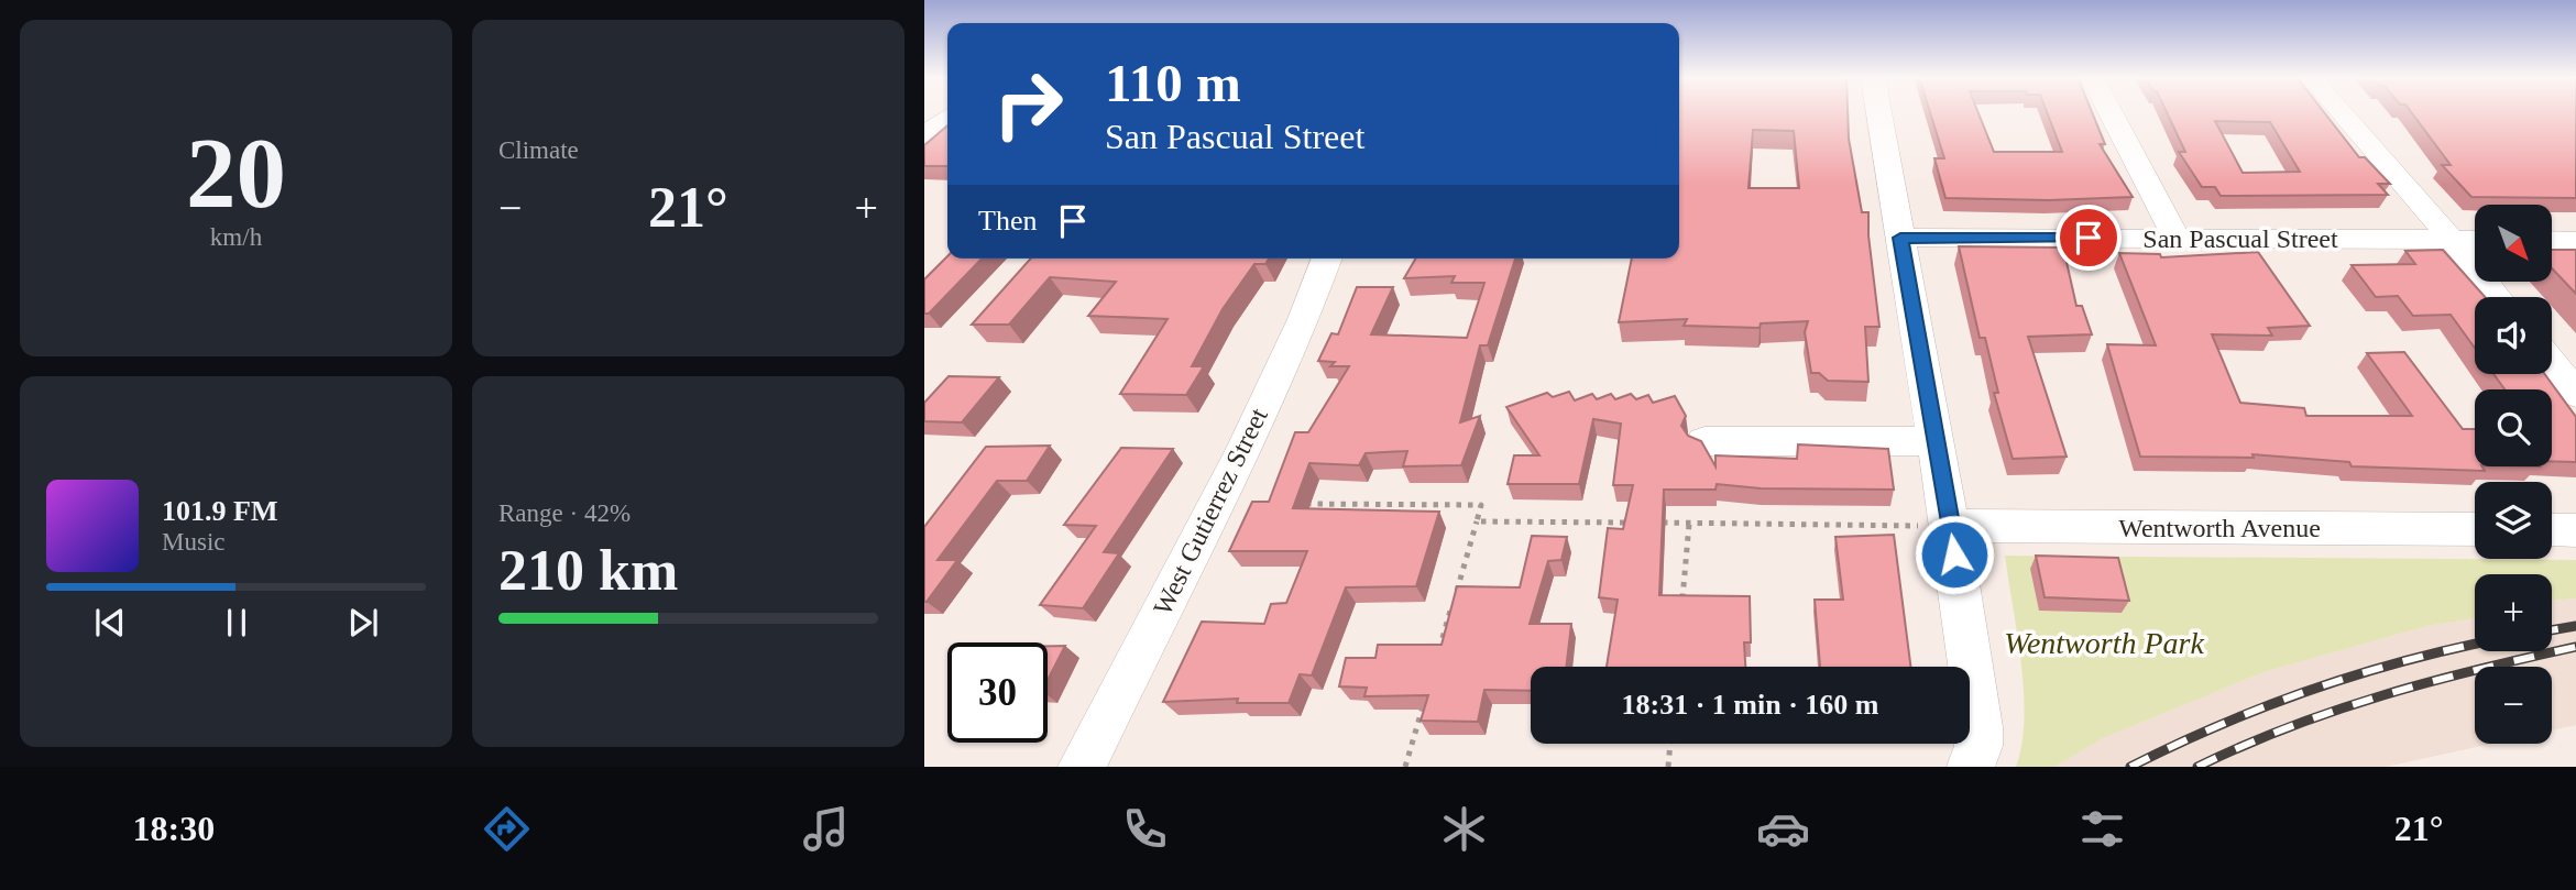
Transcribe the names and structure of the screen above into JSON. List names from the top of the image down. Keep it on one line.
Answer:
{"streets":{"street":["San Pascual Street","West Gutierrez Street","Wentworth Avenue"]},"parks":["Wentworth Park"],"north":"bottom right","page":{"tile":[["20","km/h"],"Climate",["Range · 42%","210 km"]],"turn":["110 m","San Pascual Street"],"heat":["−","21°","+"],"then":"Then","map_buttons":["+","−"],"song":["101.9 FM","Music"],"limit":"30","trip":"18:31 · 1 min · 160 m","tabs":["18:30","21°"]}}
